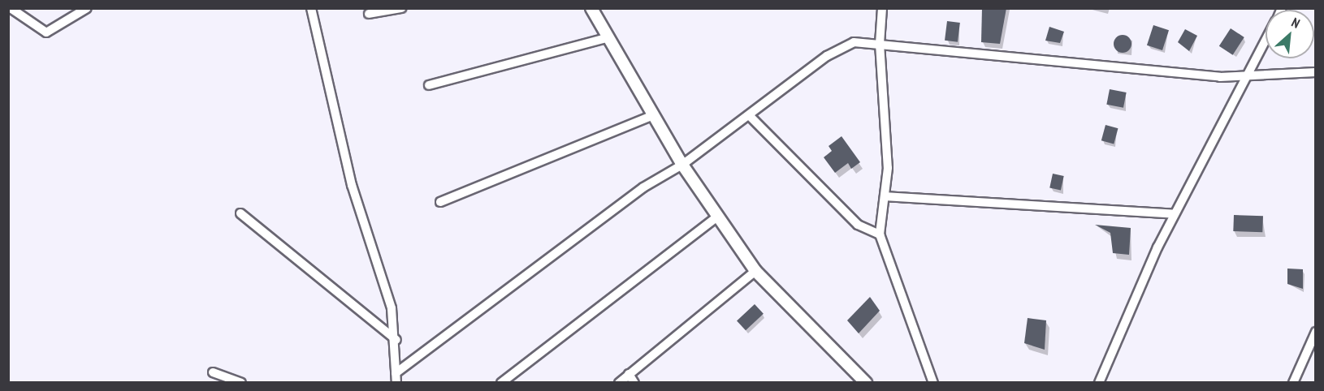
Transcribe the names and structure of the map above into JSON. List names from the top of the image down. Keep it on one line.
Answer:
{"north":"top right"}
